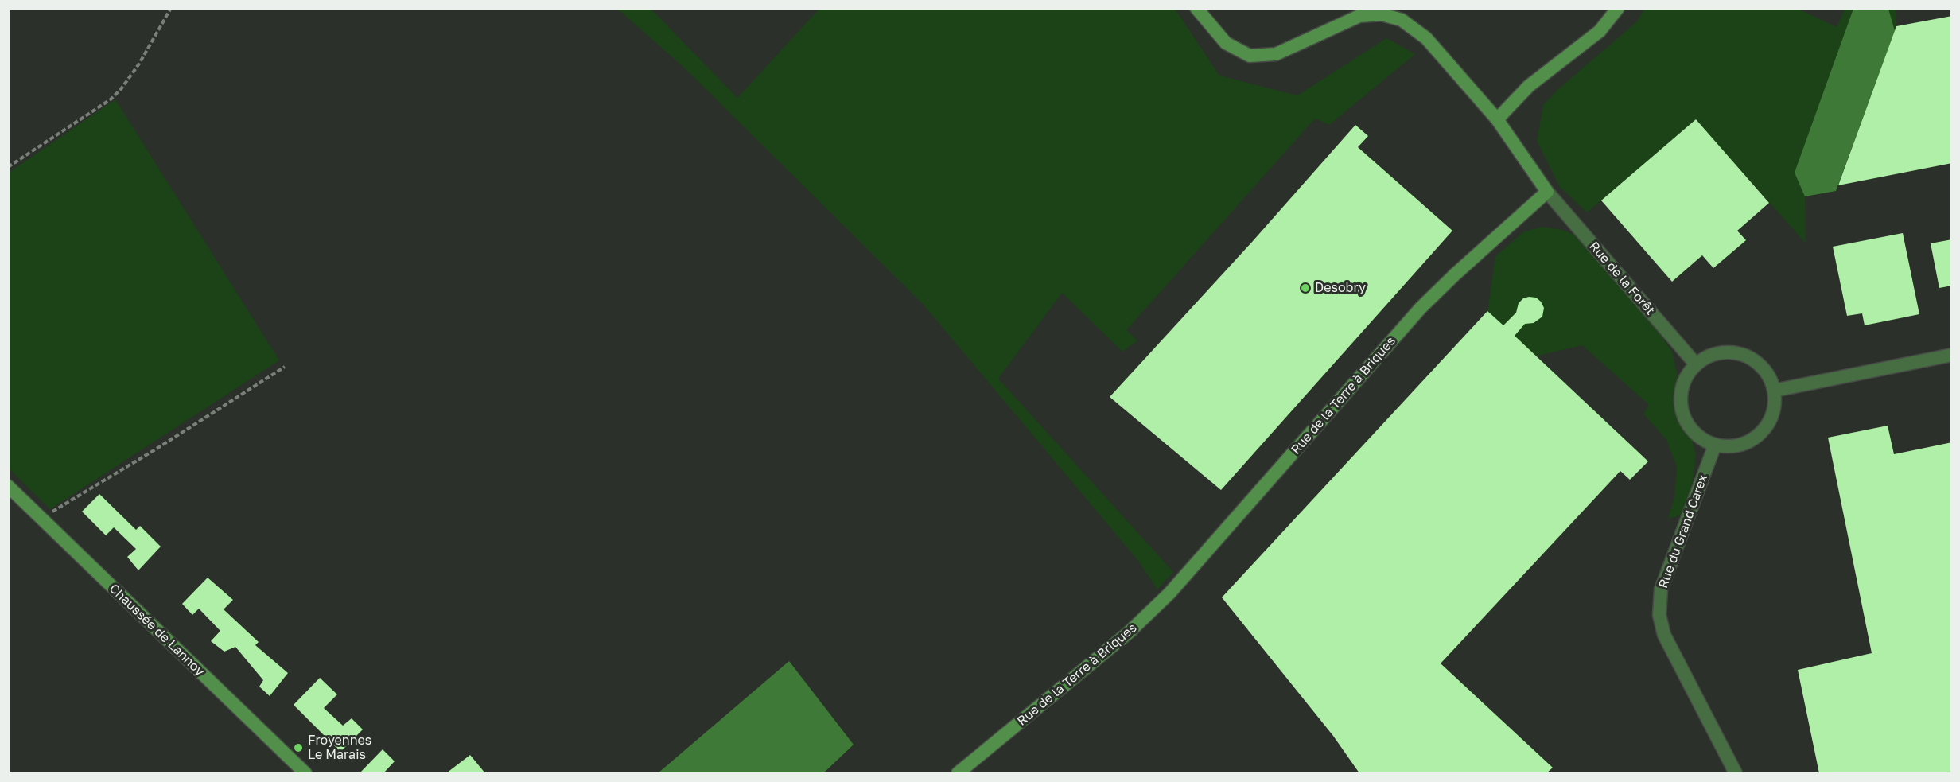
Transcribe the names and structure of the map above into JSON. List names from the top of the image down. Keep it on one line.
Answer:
{"streets":{"main road":["Rue de la Terre à Briques","Chaussée de Lannoy"],"street":["Rue de la Forêt","Rue du Grand Carex"]},"crossings":[["Rue de la Forêt","Rue de la Terre à Briques"],["Rue de la Forêt","Rue du Grand Carex"]],"places":["Desobry","Froyennes Le Marais"]}
